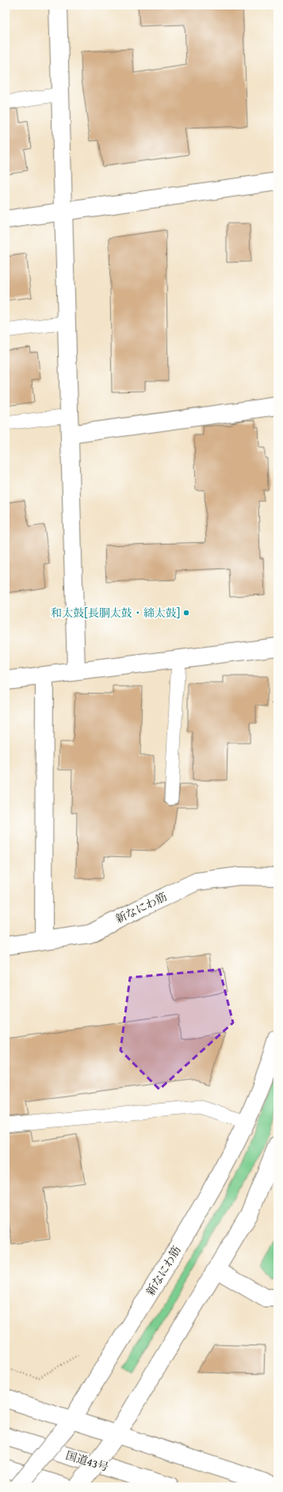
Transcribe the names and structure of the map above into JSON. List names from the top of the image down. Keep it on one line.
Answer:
{"streets":{"main road":["新なにわ筋","国道43号"]},"places":["和太鼓[長胴太鼓・締太鼓]"]}
